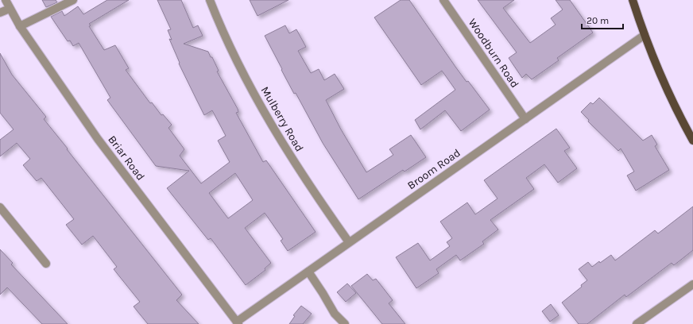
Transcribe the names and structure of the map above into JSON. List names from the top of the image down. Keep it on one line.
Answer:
{"streets":{"street":["Woodburn Road","Mulberry Road","Briar Road","Broom Road"]},"crossings":[["Woodburn Road","Broom Road"],["Mulberry Road","Broom Road"],["Briar Road","Broom Road"]],"scale_bar":"20 m"}
